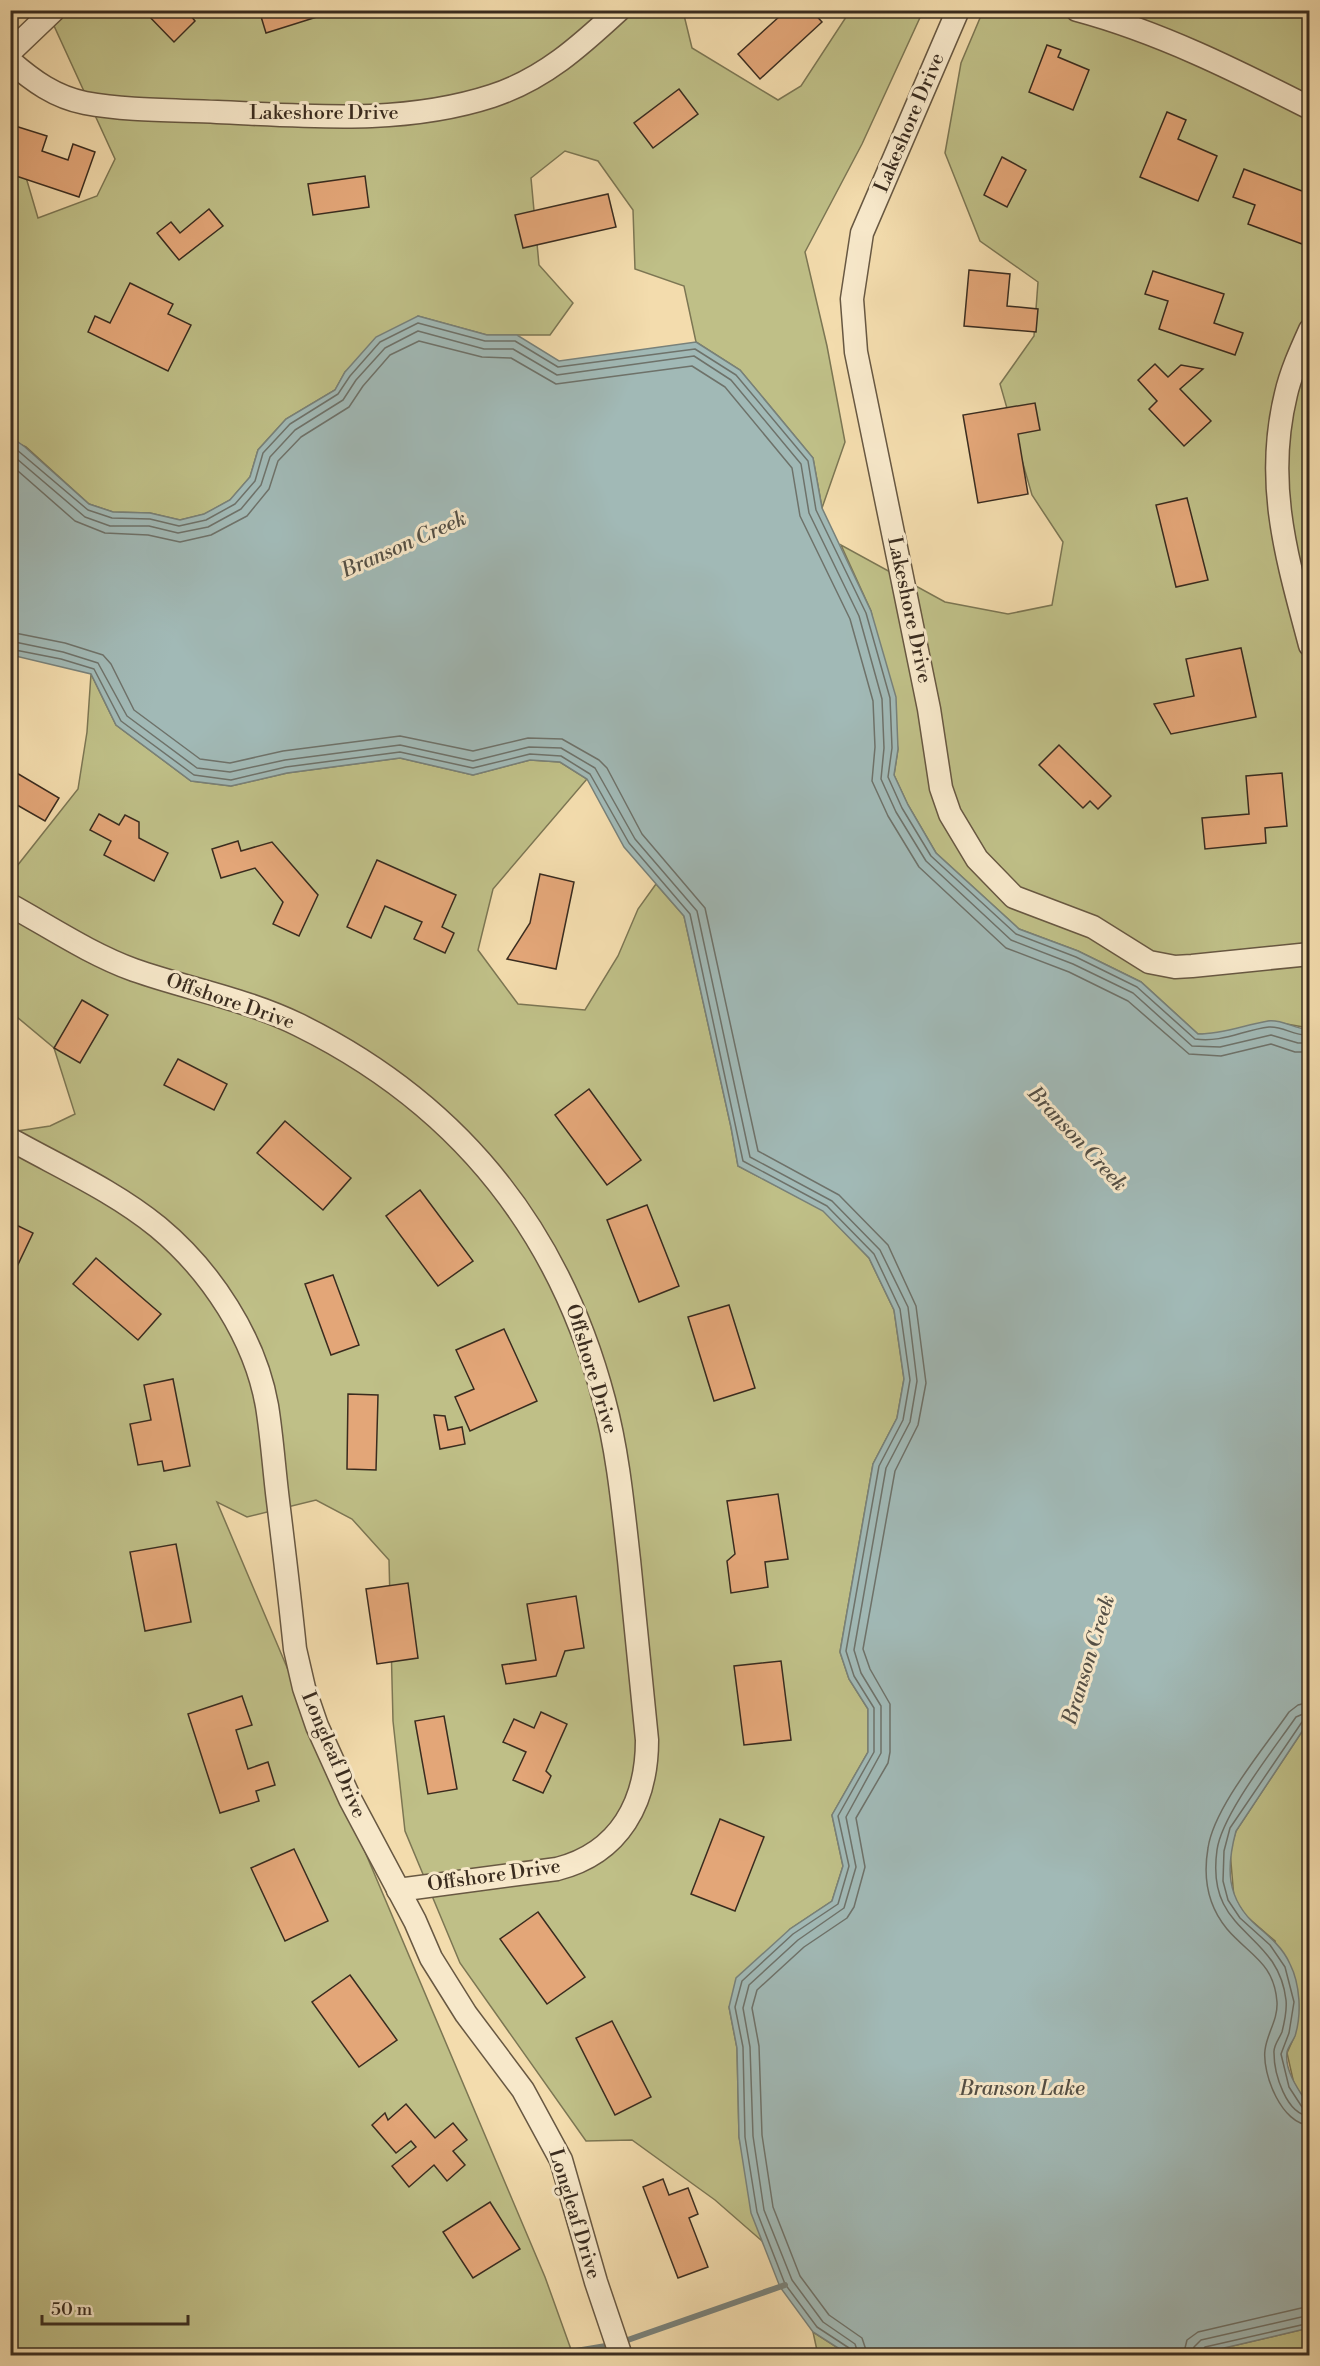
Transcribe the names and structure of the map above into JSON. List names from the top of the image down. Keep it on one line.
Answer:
{"streets":{"street":["Lakeshore Drive","Offshore Drive","Longleaf Drive"]},"crossings":[["Offshore Drive","Longleaf Drive"]],"water":["Branson Creek","Branson Lake"],"scale_bar":"50 m"}
